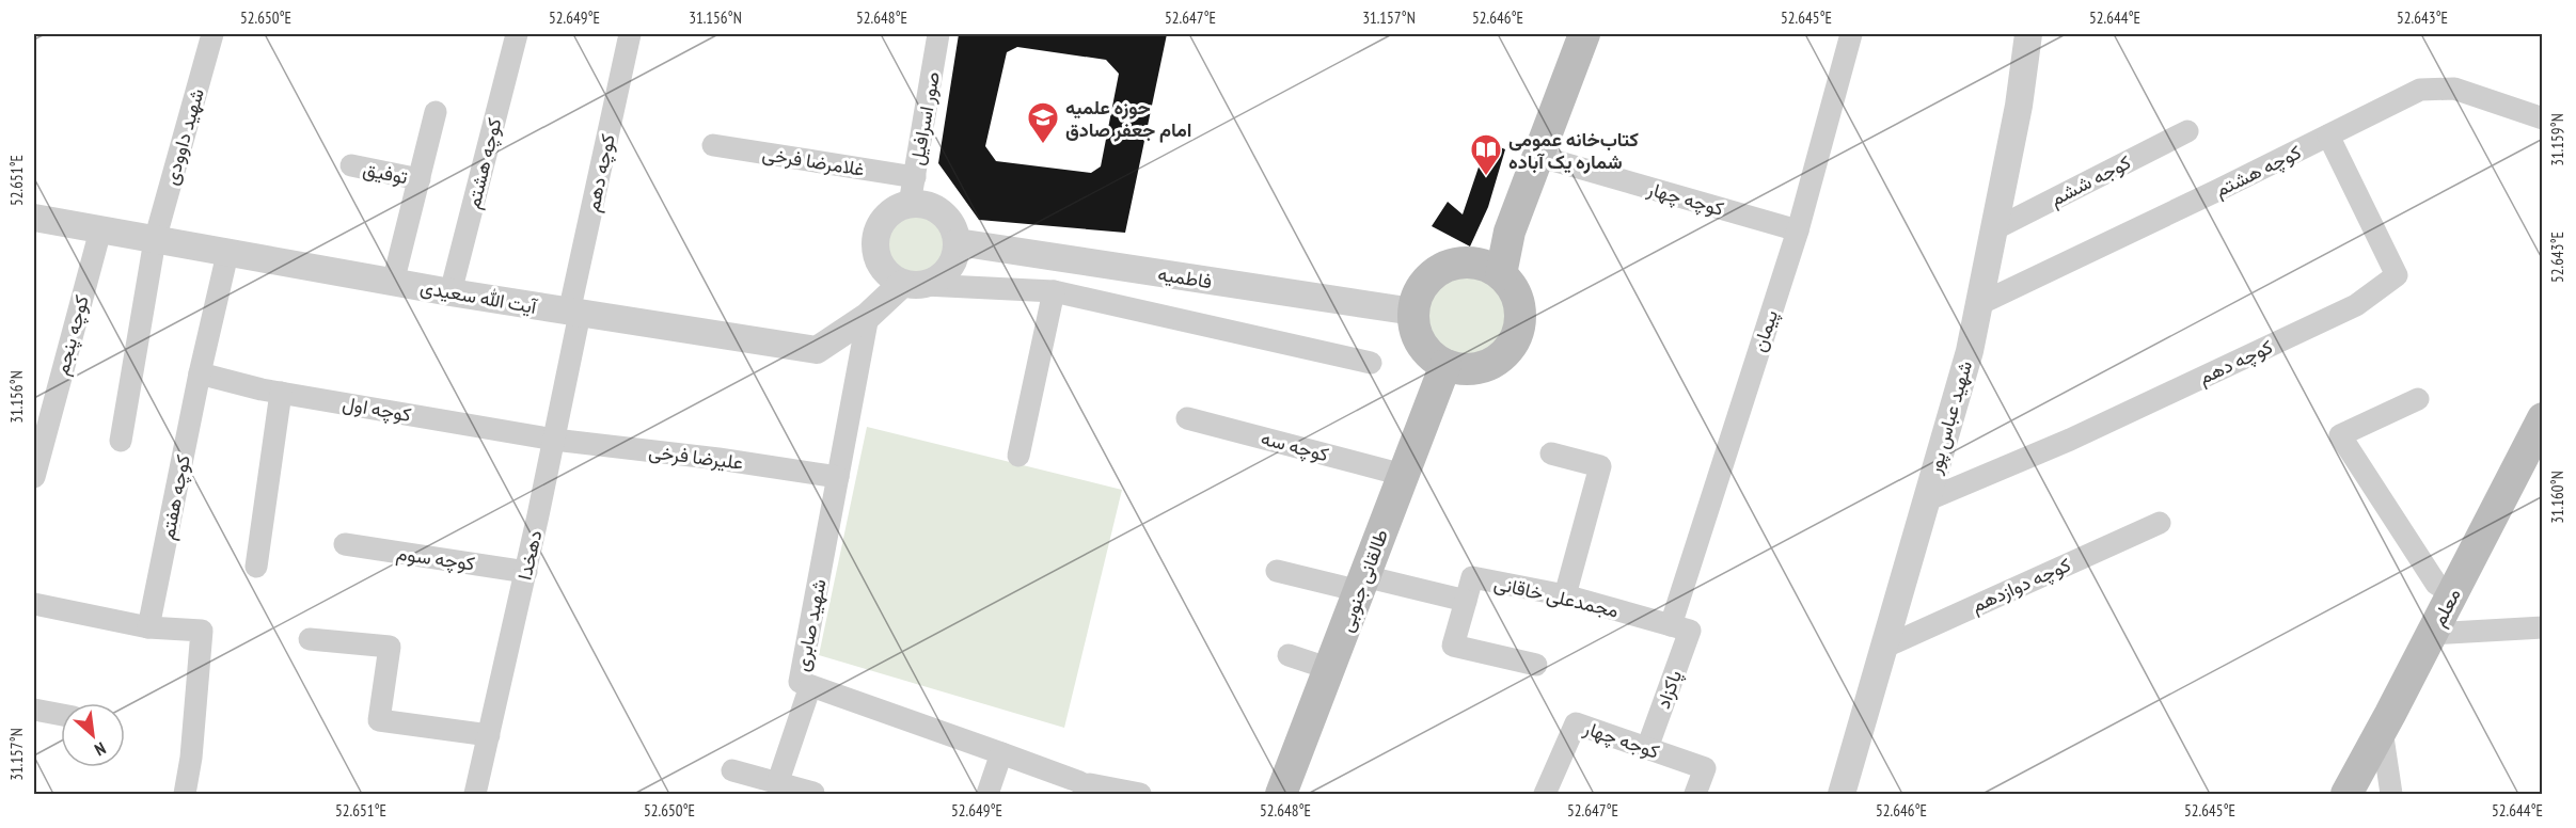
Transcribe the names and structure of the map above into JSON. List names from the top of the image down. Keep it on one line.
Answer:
{"streets":{"main road":["طالقانی جنوبی","معلم"],"street":["صور اسرافیل","شهید داوودی","غلامرضا فرخی","کوچه هشتم","توفیق","کوچه دهم","کوجه ششم","کوچه چهار","فاطمیه","آیت الله سعیدی","پیمان","کوچه پنجم","کوچه اول","شهید عباس پور","کوچه سه","علیرضا فرخی","کوچه هفتم","دهخدا","کوچه سوم","کوچه دوازدهم","مجمدعلی خاقانی","شهید صابری","پاکزاد","کوجه چهار"]},"crossings":[["صور اسرافیل","غلامرضا فرخی"],["صور اسرافیل","فاطمیه"],["صور اسرافیل","آیت الله سعیدی"],["شهید داوودی","آیت الله سعیدی"],["کوچه هشتم","کوچه دهم"],["کوچه هشتم","آیت الله سعیدی"],["کوچه هشتم","شهید عباس پور"],["کوچه دهم","آیت الله سعیدی"],["کوچه دهم","شهید عباس پور"],["کوچه دهم","دهخدا"],["کوجه ششم","شهید عباس پور"],["کوچه چهار","پیمان"],["فاطمیه","آیت الله سعیدی"],["فاطمیه","طالقانی جنوبی"],["آیت الله سعیدی","کوچه پنجم"],["آیت الله سعیدی","کوچه هفتم"],["آیت الله سعیدی","دهخدا"],["آیت الله سعیدی","شهید صابری"],["پیمان","مجمدعلی خاقانی"],["پیمان","پاکزاد"],["کوچه اول","علیرضا فرخی"],["کوچه اول","کوچه هفتم"],["کوچه اول","دهخدا"],["شهید عباس پور","کوچه دوازدهم"],["کوچه سه","طالقانی جنوبی"],["علیرضا فرخی","دهخدا"],["علیرضا فرخی","شهید صابری"],["دهخدا","کوچه سوم"],["طالقانی جنوبی","مجمدعلی خاقانی"],["مجمدعلی خاقانی","پاکزاد"],["پاکزاد","کوجه چهار"]],"places":{"school or university":["حوزه علمیه امام جعفر صادق"],"library":["کتاب‌خانه عمومی شماره یک آباده"]},"north":"bottom right","coordinates":["52.650°E","52.649°E","31.156°N","52.648°E","52.647°E","31.157°N","52.646°E","52.645°E","52.644°E","52.643°E","31.159°N","52.651°E","31.160°N"]}
